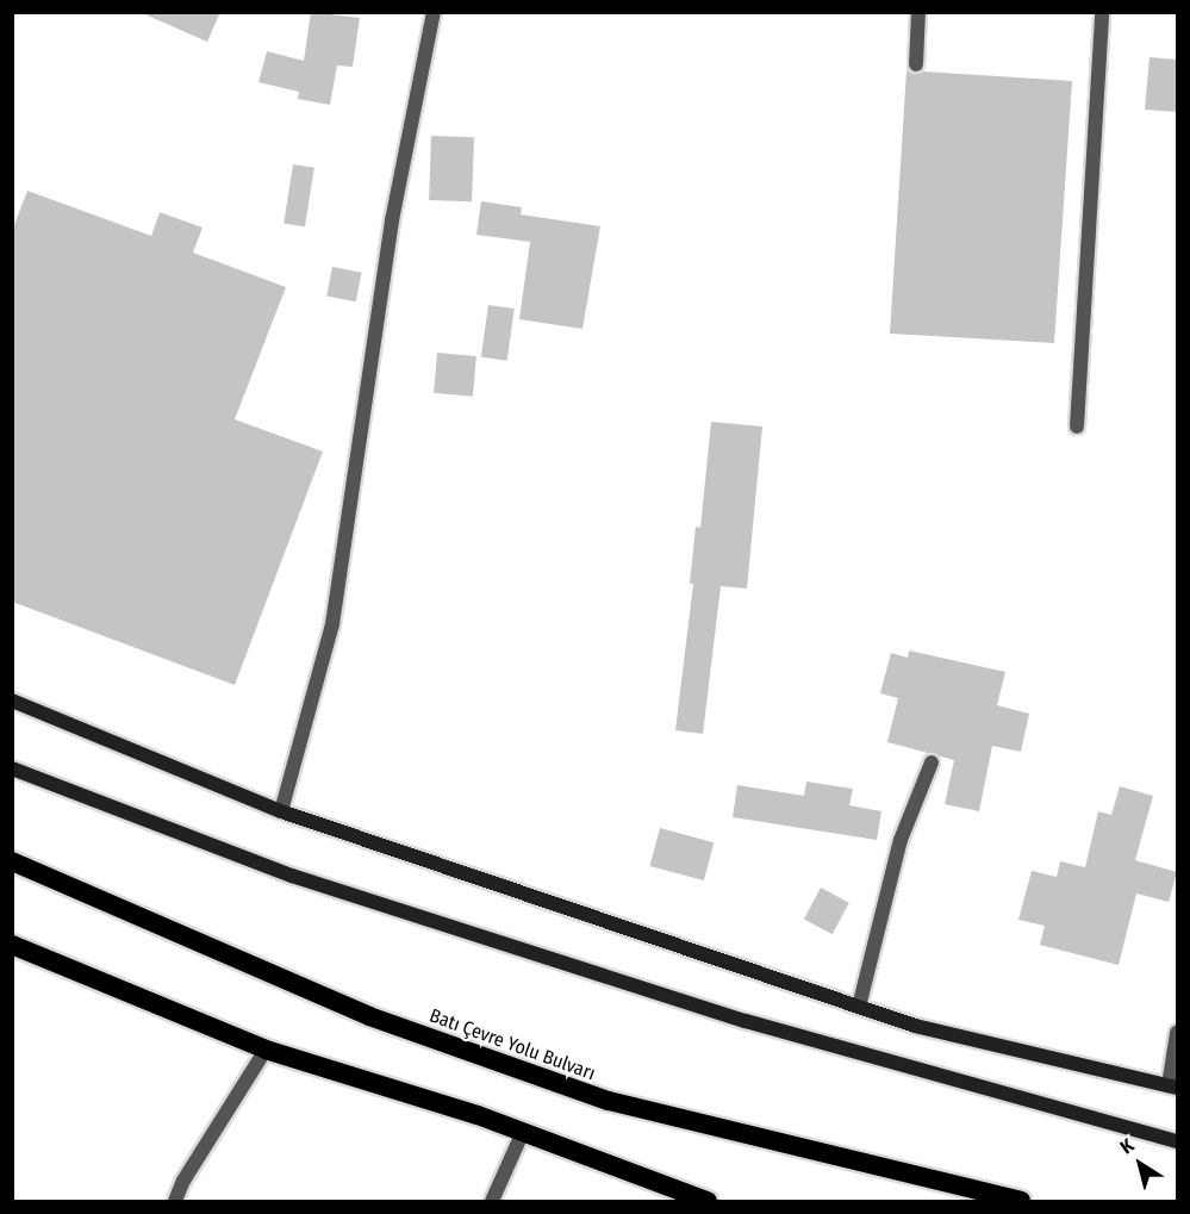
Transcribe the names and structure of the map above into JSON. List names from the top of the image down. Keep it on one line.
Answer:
{"streets":{"highway":["Batı Çevre Yolu Bulvarı"]},"north":"top left"}
